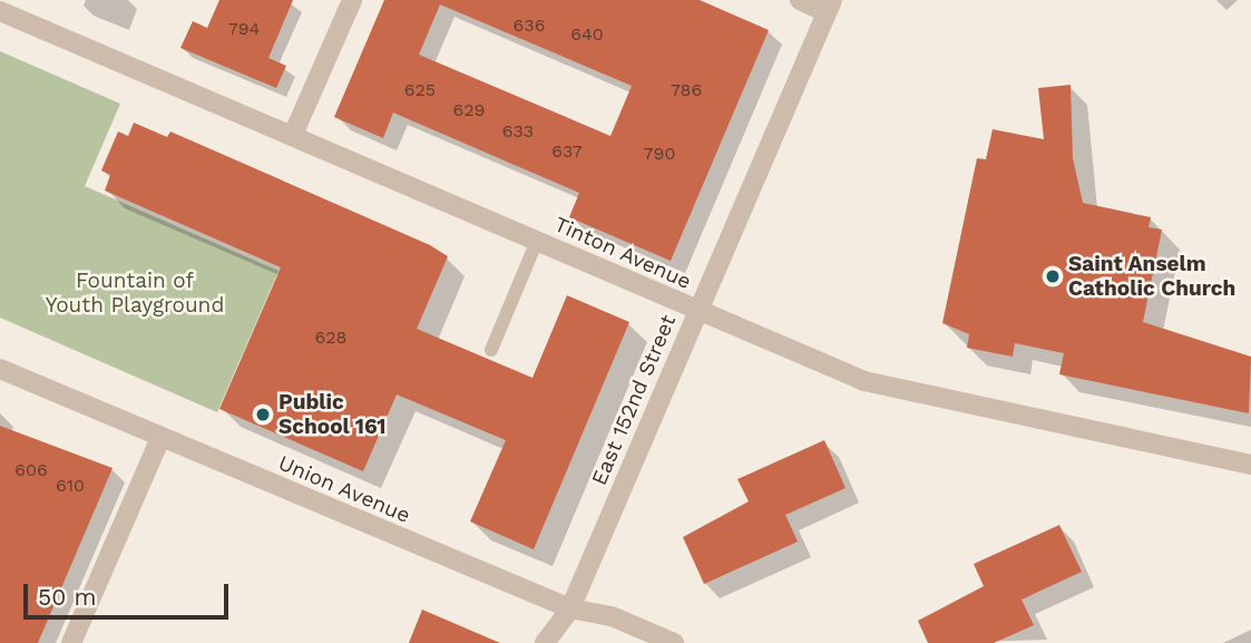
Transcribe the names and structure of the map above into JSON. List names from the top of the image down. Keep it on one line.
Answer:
{"streets":{"street":["Tinton Avenue","East 152nd Street","Union Avenue"]},"crossings":[["Tinton Avenue","East 152nd Street"],["East 152nd Street","Union Avenue"]],"parks":["Fountain of Youth Playground"],"places":["Saint Anselm Catholic Church","Public School 161"],"house_numbers":["636","794","640","625","786","629","633","637","790","628","606","610"],"scale_bar":"50 m"}
